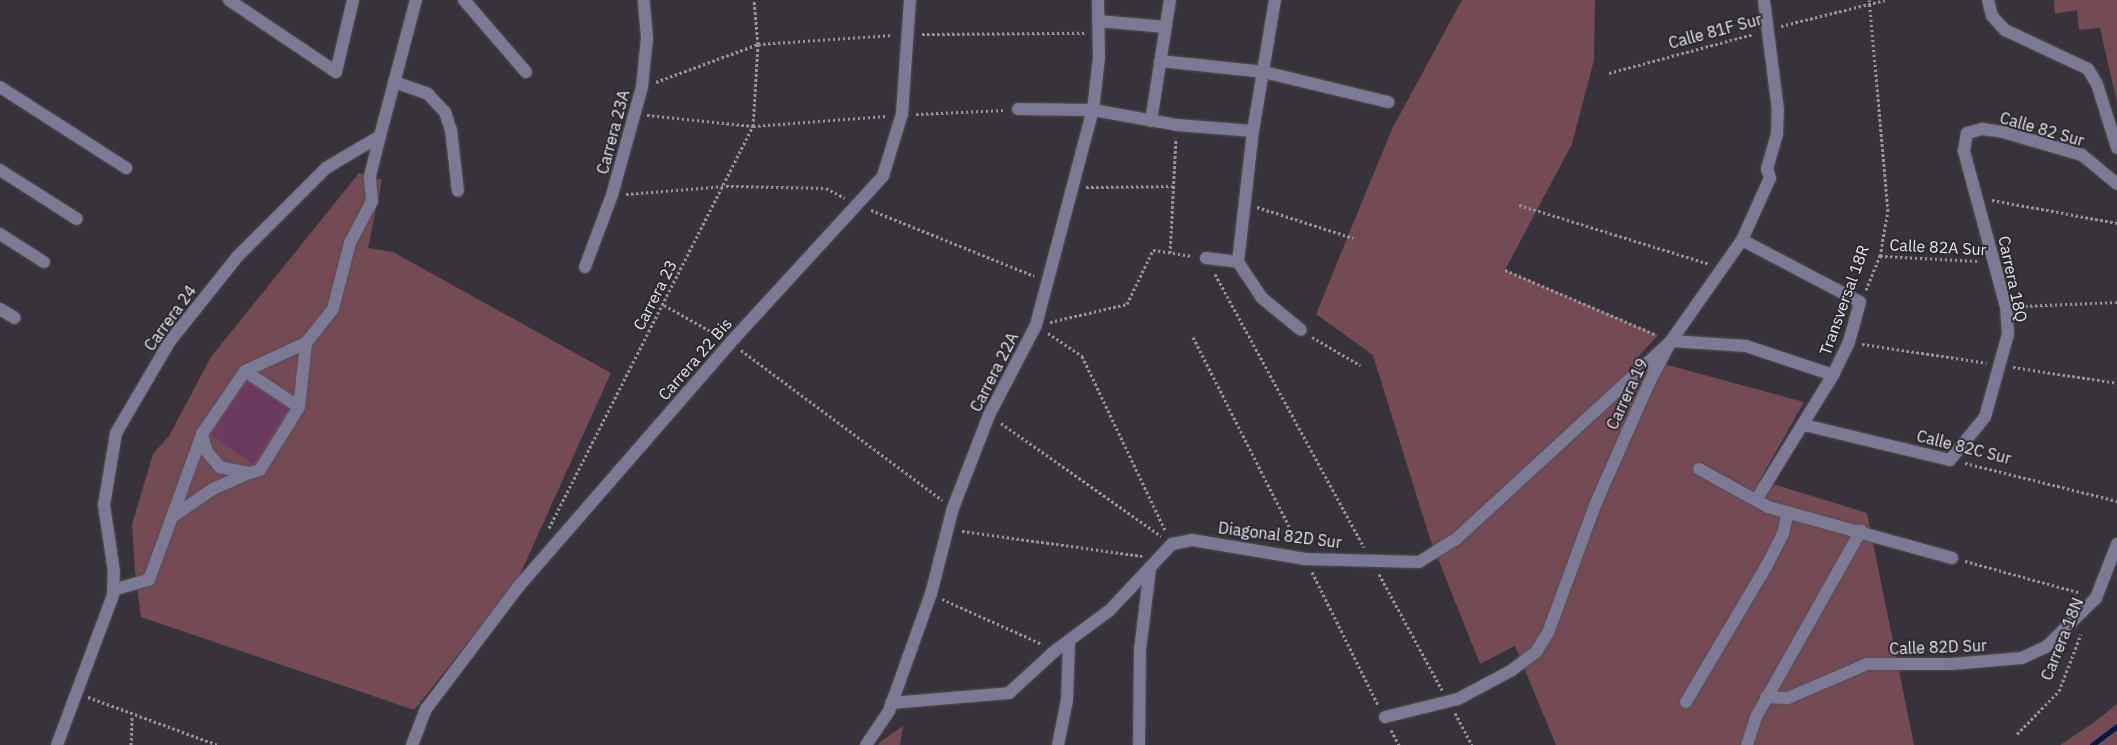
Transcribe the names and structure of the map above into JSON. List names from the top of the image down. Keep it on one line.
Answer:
{"streets":{"street":["Calle 82 Sur","Carrera 23A","Carrera 18Q","Transversal 18R","Carrera 24","Carrera 22 Bis","Carrera 22A","Carrera 19","Calle 82C Sur","Diagonal 82D Sur","Carrera 18N","Calle 82D Sur"],"path":["Calle 81F Sur","Calle 82A Sur","Carrera 23"]},"crossings":[["Calle 81F Sur","Transversal 18R"],["Calle 81F Sur","Carrera 19"],["Calle 82 Sur","Carrera 18Q"],["Calle 82A Sur","Carrera 18Q"],["Calle 82A Sur","Transversal 18R"],["Carrera 18Q","Calle 82C Sur"],["Transversal 18R","Calle 82C Sur"],["Carrera 19","Diagonal 82D Sur"],["Carrera 18N","Calle 82D Sur"]]}
